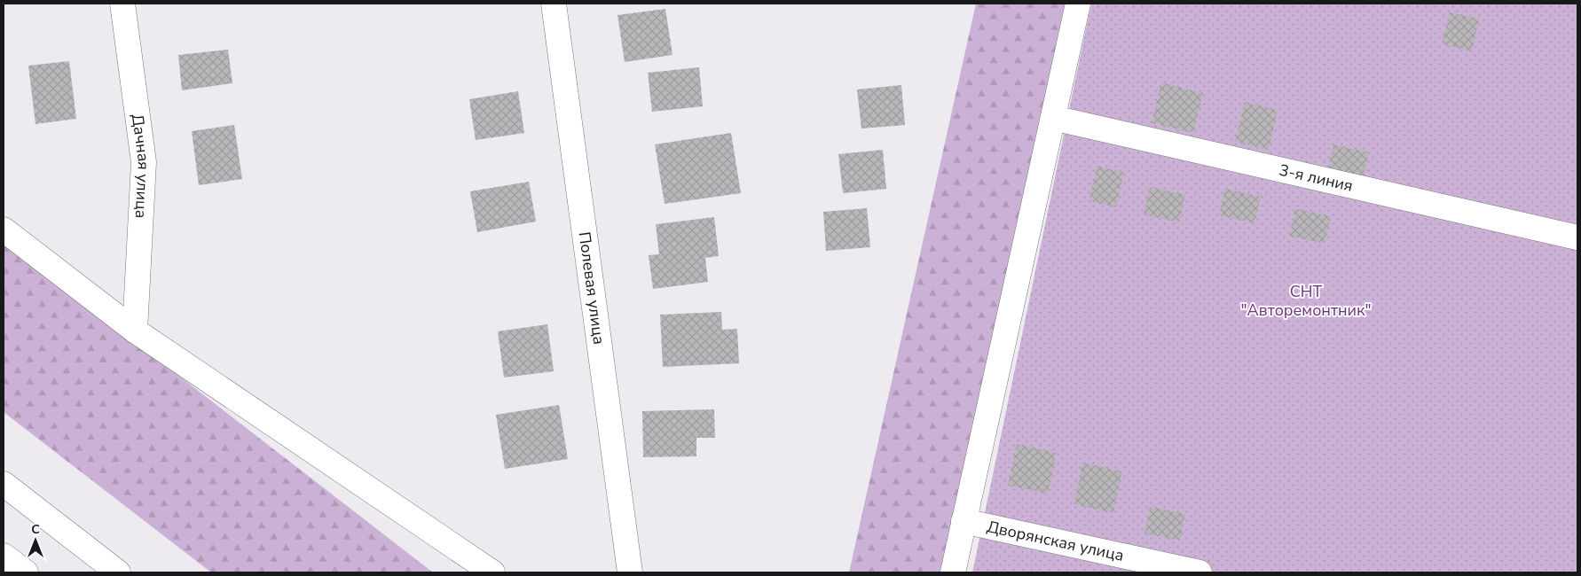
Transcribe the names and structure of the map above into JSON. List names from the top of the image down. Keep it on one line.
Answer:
{"streets":{"main road":["Дачная улица","3-я линия","Полевая улица","Дворянская улица"]},"parks":["СНТ \"Авторемонтник\""],"north":"top"}
